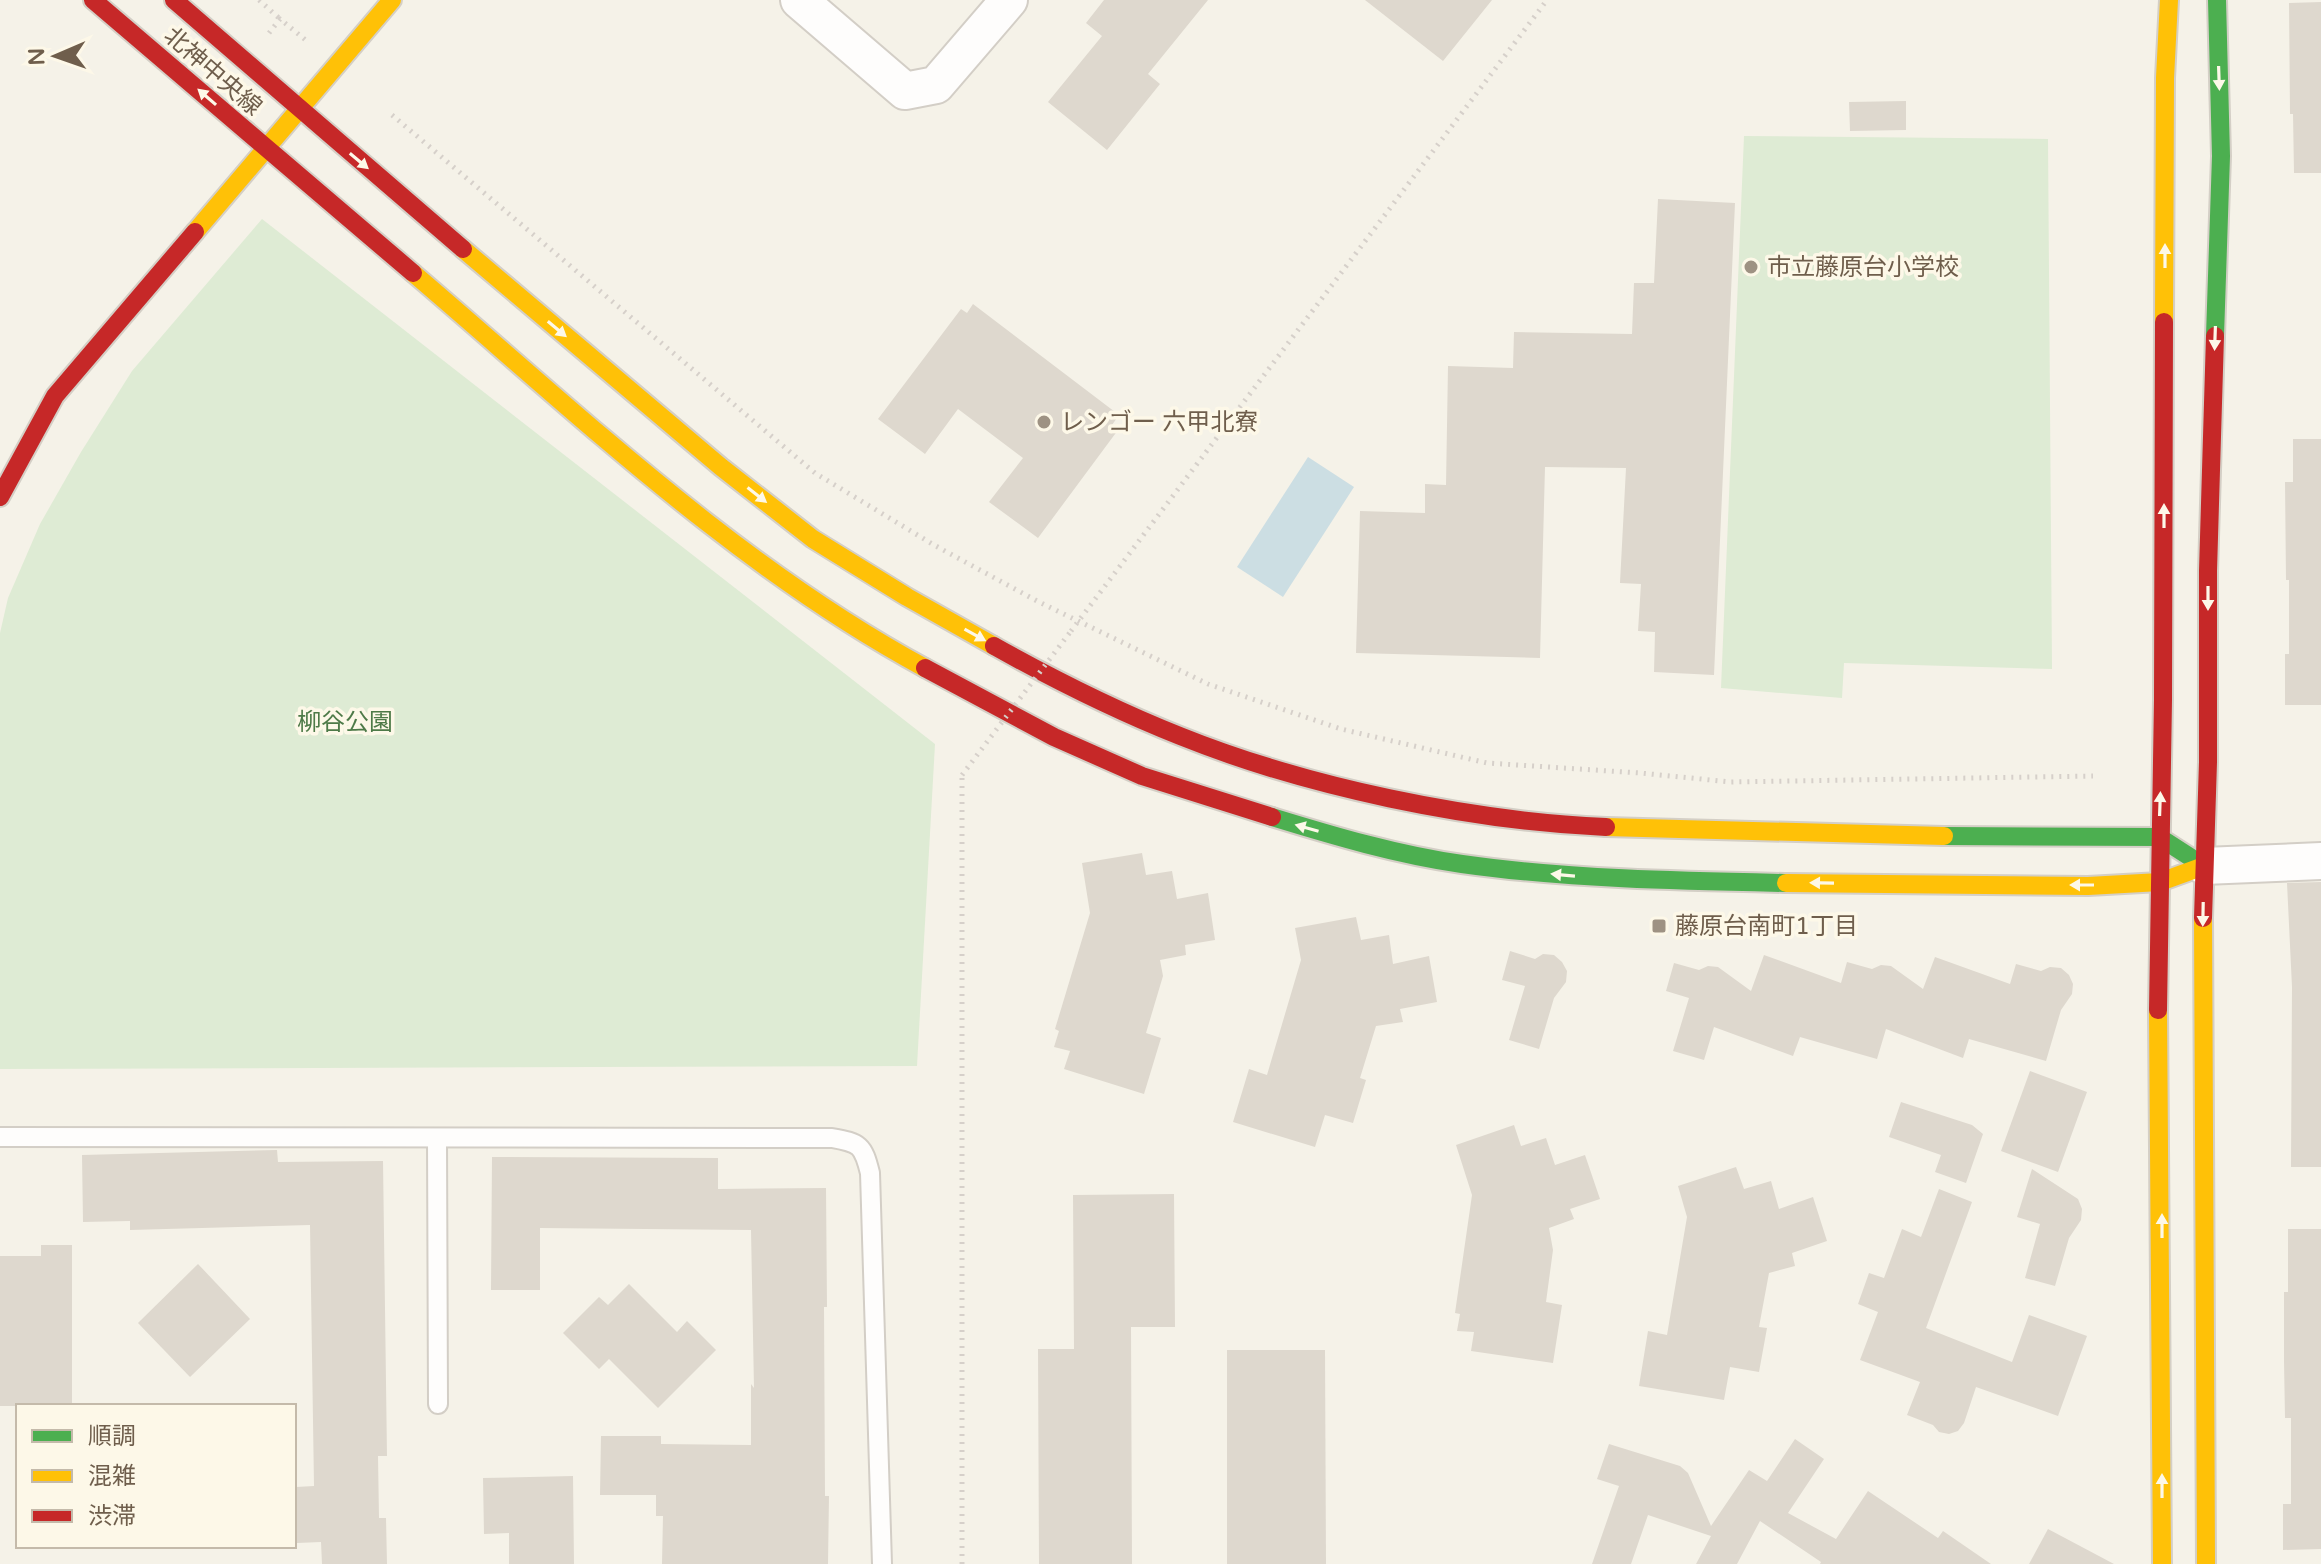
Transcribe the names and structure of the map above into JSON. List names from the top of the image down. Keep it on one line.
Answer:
{"streets":{"street":["北神中央線"]},"parks":["柳谷公園"],"places":{"other":["市立藤原台小学校","レンゴー 六甲北寮"],"transit":["藤原台南町1丁目"]},"legend":["順調","混雑","渋滞"],"north":"left"}
